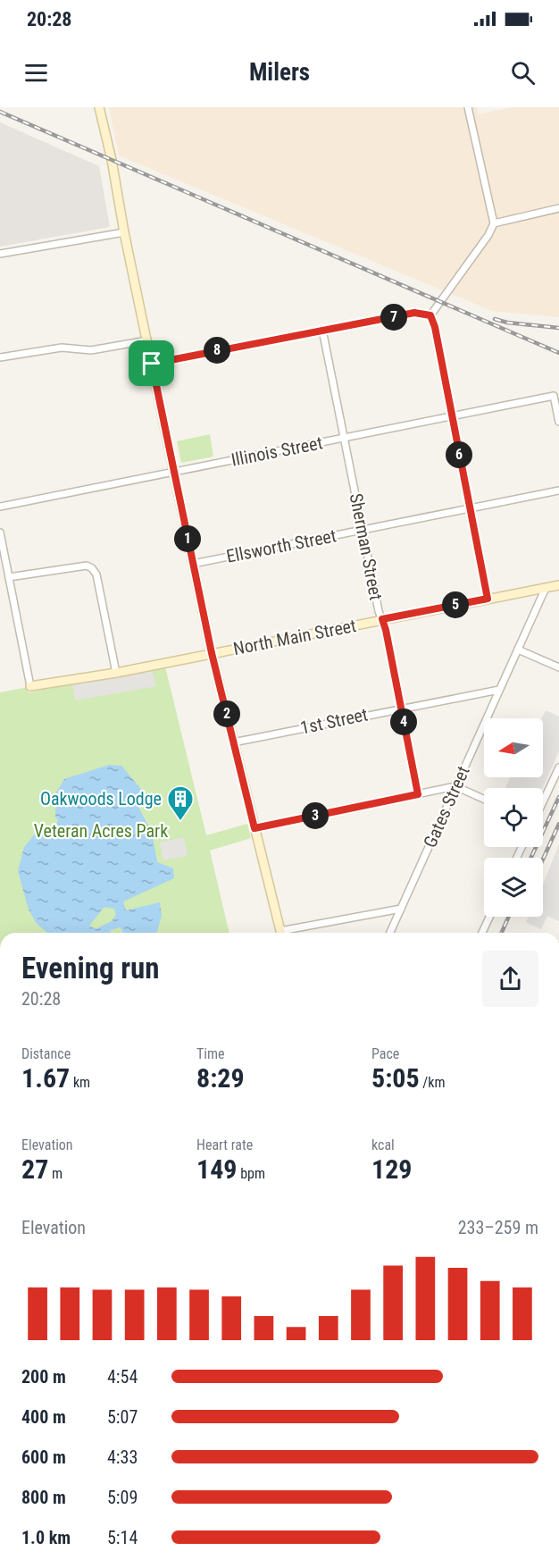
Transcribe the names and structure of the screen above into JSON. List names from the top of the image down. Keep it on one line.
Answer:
{"streets":{"main road":["North Main Street"],"street":["Illinois Street","Ellsworth Street","Sherman Street","1st Street","Gates Street"]},"crossings":[["Illinois Street","Sherman Street"],["Ellsworth Street","Sherman Street"],["Sherman Street","North Main Street"],["Sherman Street","1st Street"],["North Main Street","Gates Street"],["1st Street","Gates Street"]],"parks":["Veteran Acres Park"],"places":{"building":["Oakwoods Lodge"]},"north":"left","page":{"status":"20:28","header":"Milers","pins":["7","8","6","1","5","2","4","3"],"heading":["Evening run","20:28"],"stats":[["Distance","1.67 km"],["Time","8:29"],["Pace","5:05 /km"],["Elevation","27 m"],["Heart rate","149 bpm"],["kcal","129"]],"chart":["Elevation","233–259 m"],"list":[{"name":"200 m","note":"4:54"},{"name":"400 m","note":"5:07"},{"name":"600 m","note":"4:33"},{"name":"800 m","note":"5:09"},{"name":"1.0 km","note":"5:14"}]}}
